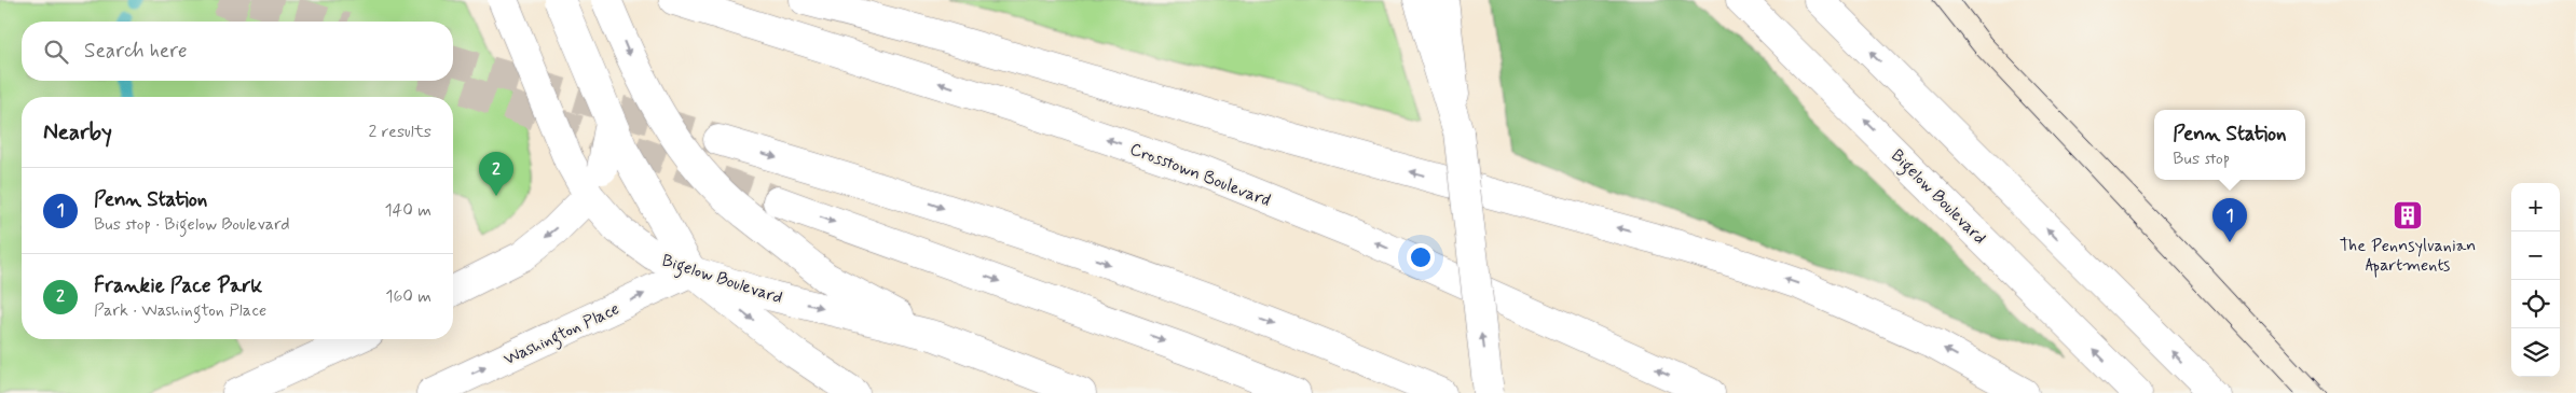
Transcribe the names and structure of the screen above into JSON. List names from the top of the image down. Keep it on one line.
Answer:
{"streets":{"main road":["Crosstown Boulevard","Bigelow Boulevard","Washington Place"]},"crossings":[["Bigelow Boulevard","Washington Place"]],"places":{"building":["The Pennsylvanian Apartments"]},"page":{"search":"Search here","heading":["Nearby","2 results"],"popup":["Penn Station","Bus stop"],"pins":["2","1"],"list":[{"mark":"1","name":"Penn Station","note":"Bus stop · Bigelow Boulevard","value":"140 m"},{"mark":"2","name":"Frankie Pace Park","note":"Park · Washington Place","value":"160 m"}],"map_buttons":["+","−"]}}
